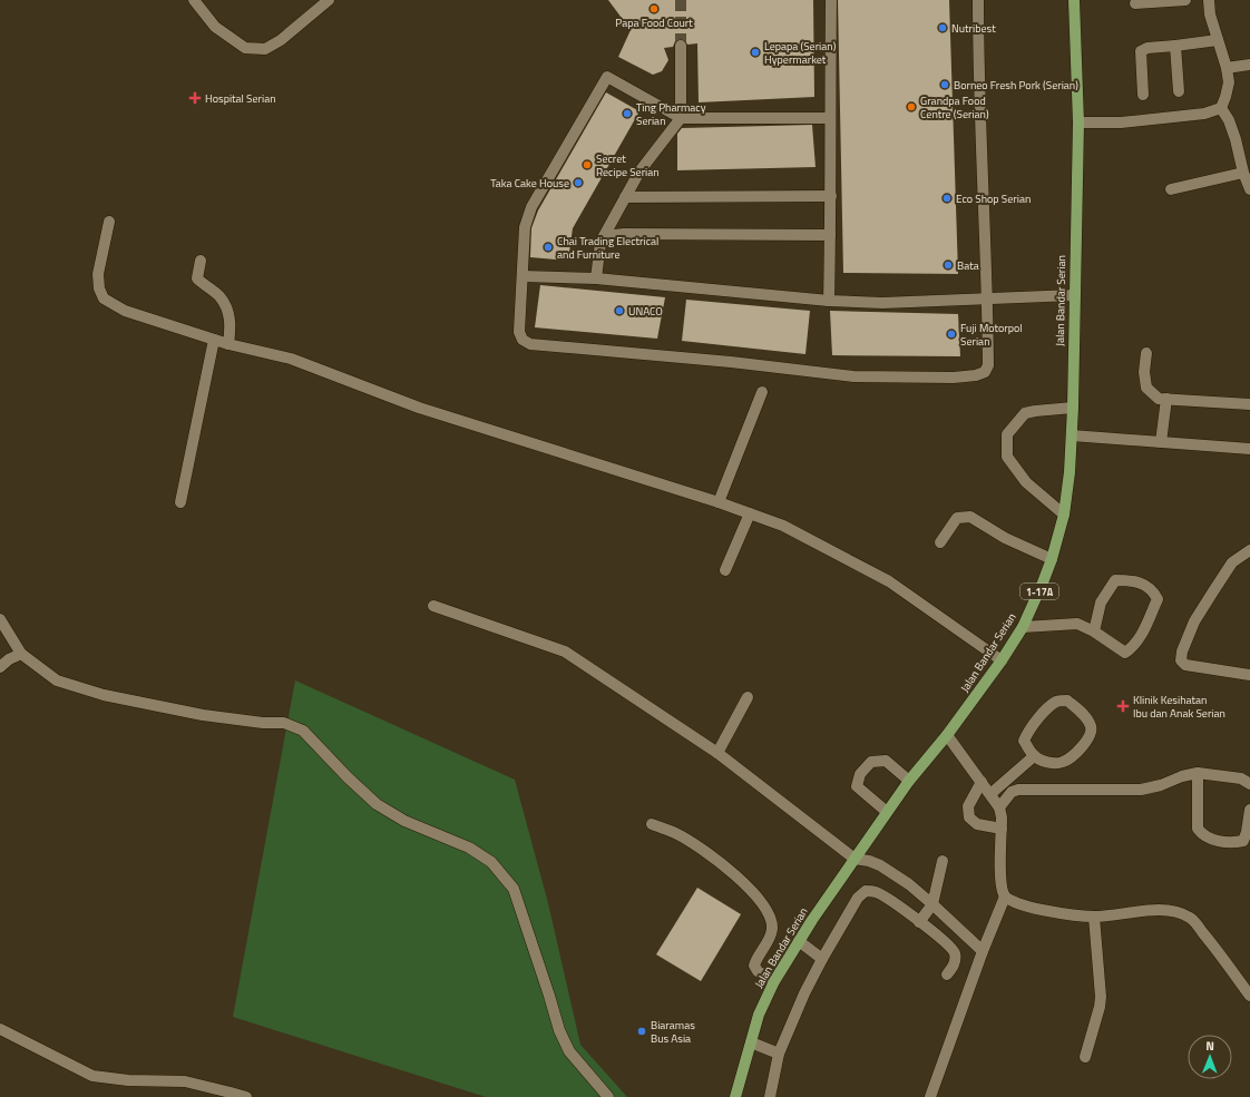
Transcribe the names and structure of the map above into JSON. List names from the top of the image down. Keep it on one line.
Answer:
{"streets":{"main road":["Jalan Bandar Serian","1-17A"]},"places":{"other":["Papa Food Court","Nutribest","Lepapa (Serian) Hypermarket","Borneo Fresh Pork (Serian)","Grandpa Food Centre (Serian)","Ting Pharmacy Serian","Secret Recipe Serian","Taka Cake House","Eco Shop Serian","Chai Trading Electrical and Furniture","Bata","UNACO","Fuji Motorpol Serian","Biaramas Bus Asia"],"health":["Hospital Serian","Klinik Kesihatan Ibu dan Anak Serian"]},"north":"top"}
